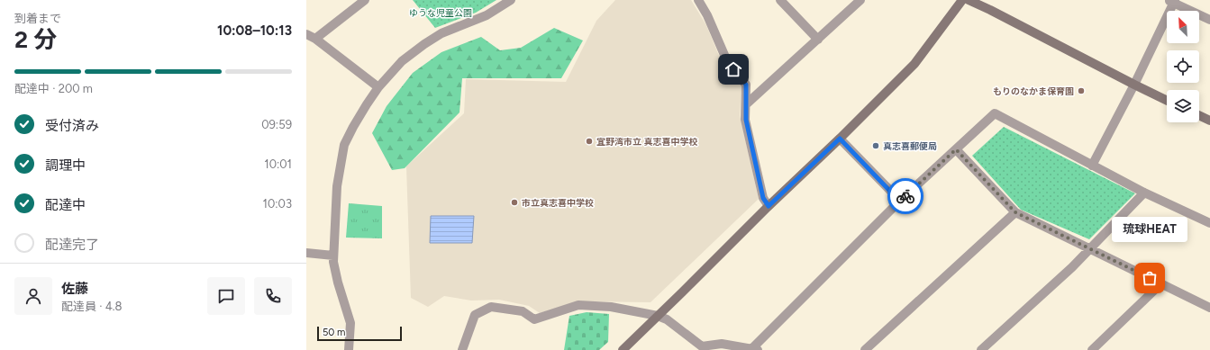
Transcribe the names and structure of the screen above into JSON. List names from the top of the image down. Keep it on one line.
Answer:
{"parks":["ゆうな児童公園"],"places":["もりのなかま保育園","宜野湾市立 真志喜中学校","真志喜郵便局","市立真志喜中学校","琉球HEAT"],"scale_bar":"50 m","north":"top left","page":{"heading":["2 分","到着まで","10:08–10:13"],"panel":["佐藤","配達員 · 4.8"],"bar":"配達中 · 200 m","list":[["受付済み","09:59"],["調理中","10:01"],["配達中","10:03"],"配達完了"],"bubble":"琉球HEAT","scale":"50 m"}}
